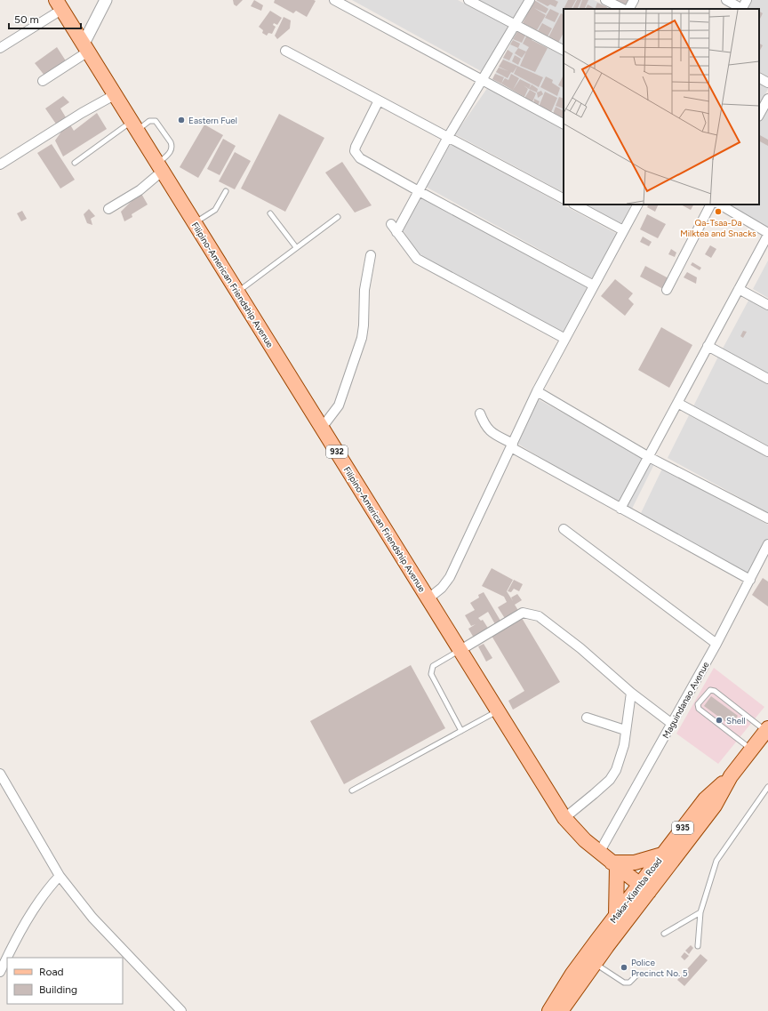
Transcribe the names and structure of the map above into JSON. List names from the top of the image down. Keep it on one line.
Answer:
{"streets":{"main road":["Filipino-American Friendship Avenue","932","935","Makar-Kiamba Road"],"street":["Maguindanao Avenue"]},"crossings":[["Filipino-American Friendship Avenue","Maguindanao Avenue"],["Filipino-American Friendship Avenue","Makar-Kiamba Road"]],"places":["Eastern Fuel","Qa-Tsaa-Da Milktea and Snacks","Shell","Police Precinct No. 5"],"legend":["Road","Building"],"scale_bar":"50 m"}
